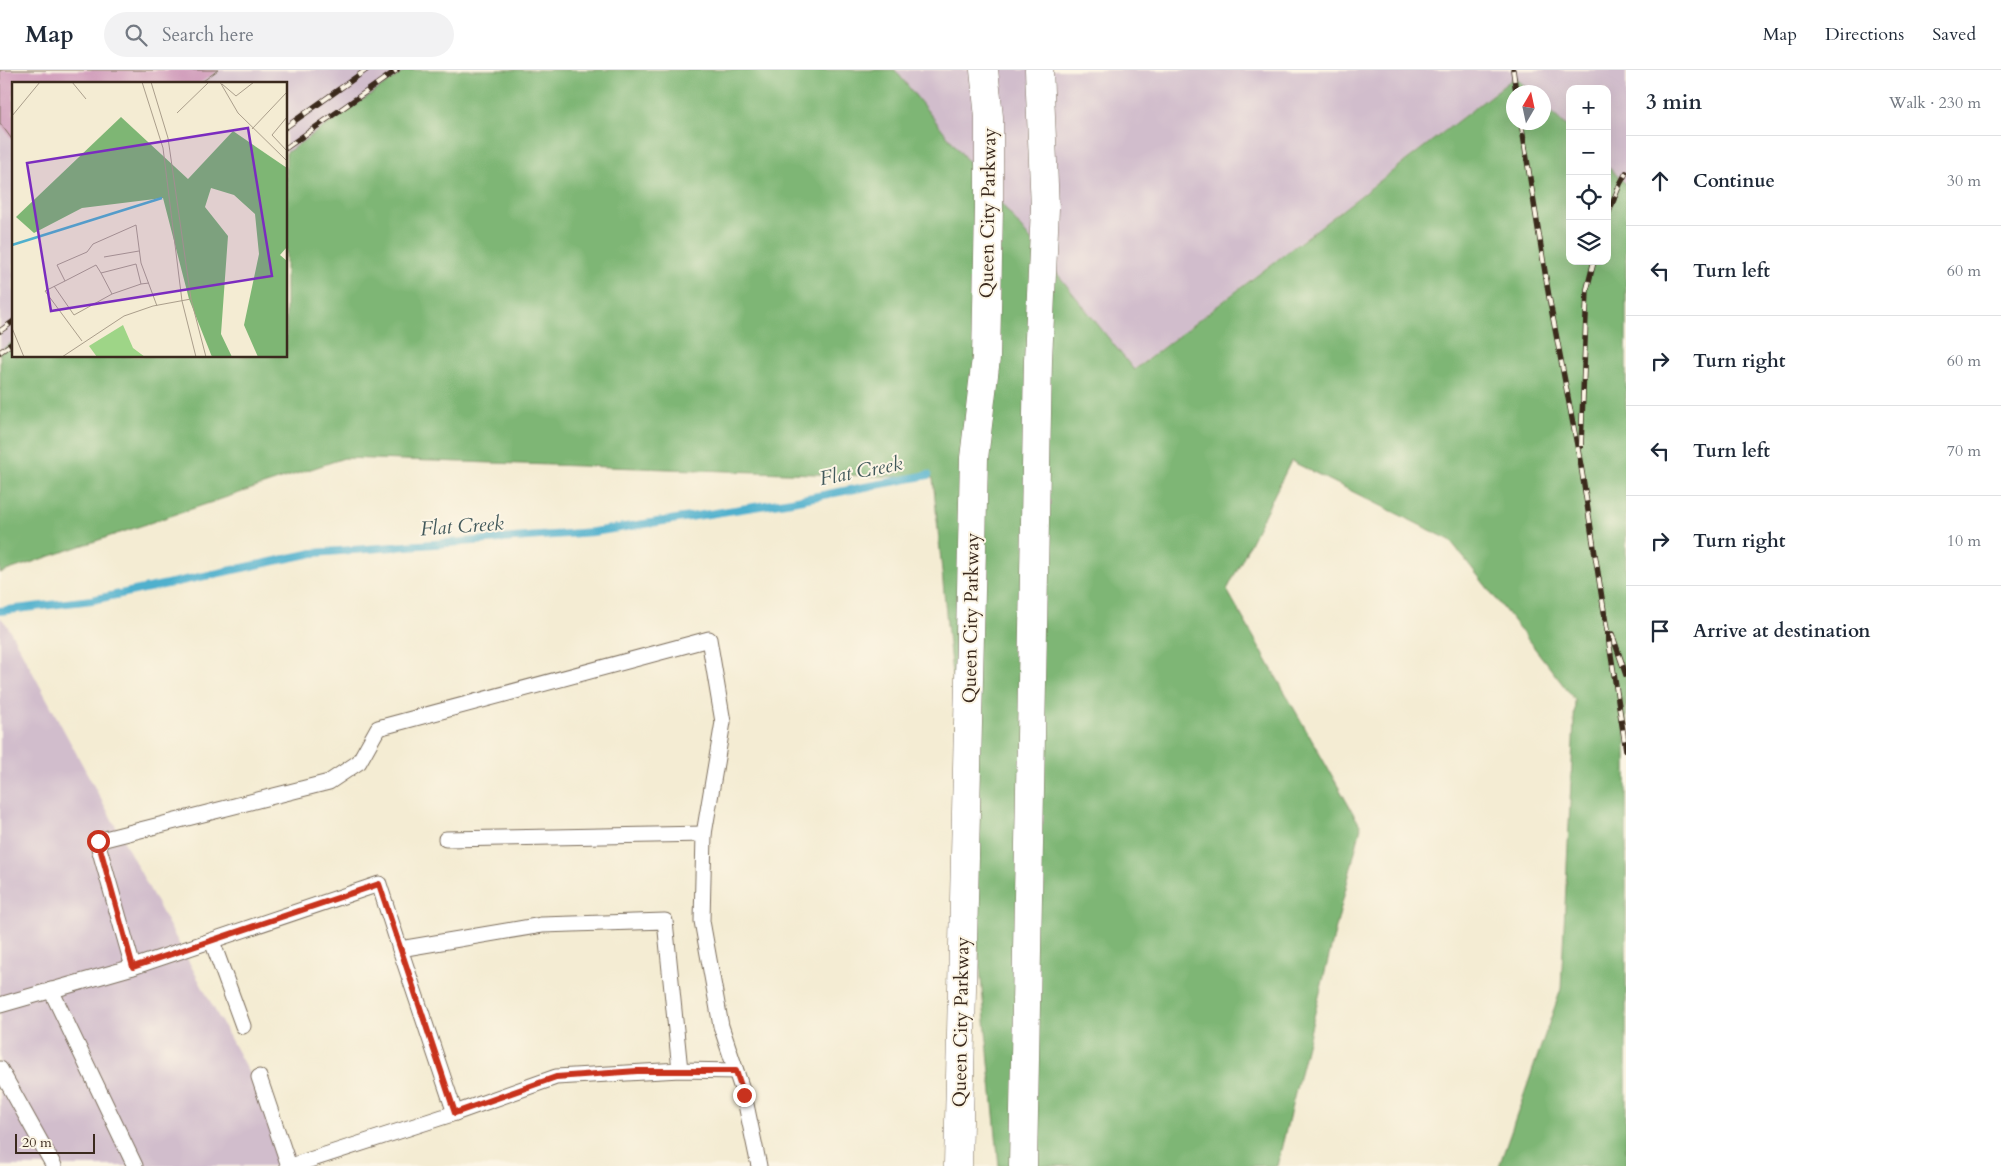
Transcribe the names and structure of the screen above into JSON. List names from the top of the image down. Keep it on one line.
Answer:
{"streets":{"main road":["Queen City Parkway"]},"water":["Flat Creek"],"scale_bar":"20 m","north":"top","page":{"header":"Map","search":"Search here","nav":["Map","Directions","Saved"],"heading":["3 min","Walk · 230 m"],"map_buttons":["+","−"],"list":[["Continue","30 m"],["Turn left","60 m"],["Turn right","60 m"],["Turn left","70 m"],["Turn right","10 m"],"Arrive at destination"],"scale":"20 m"}}
